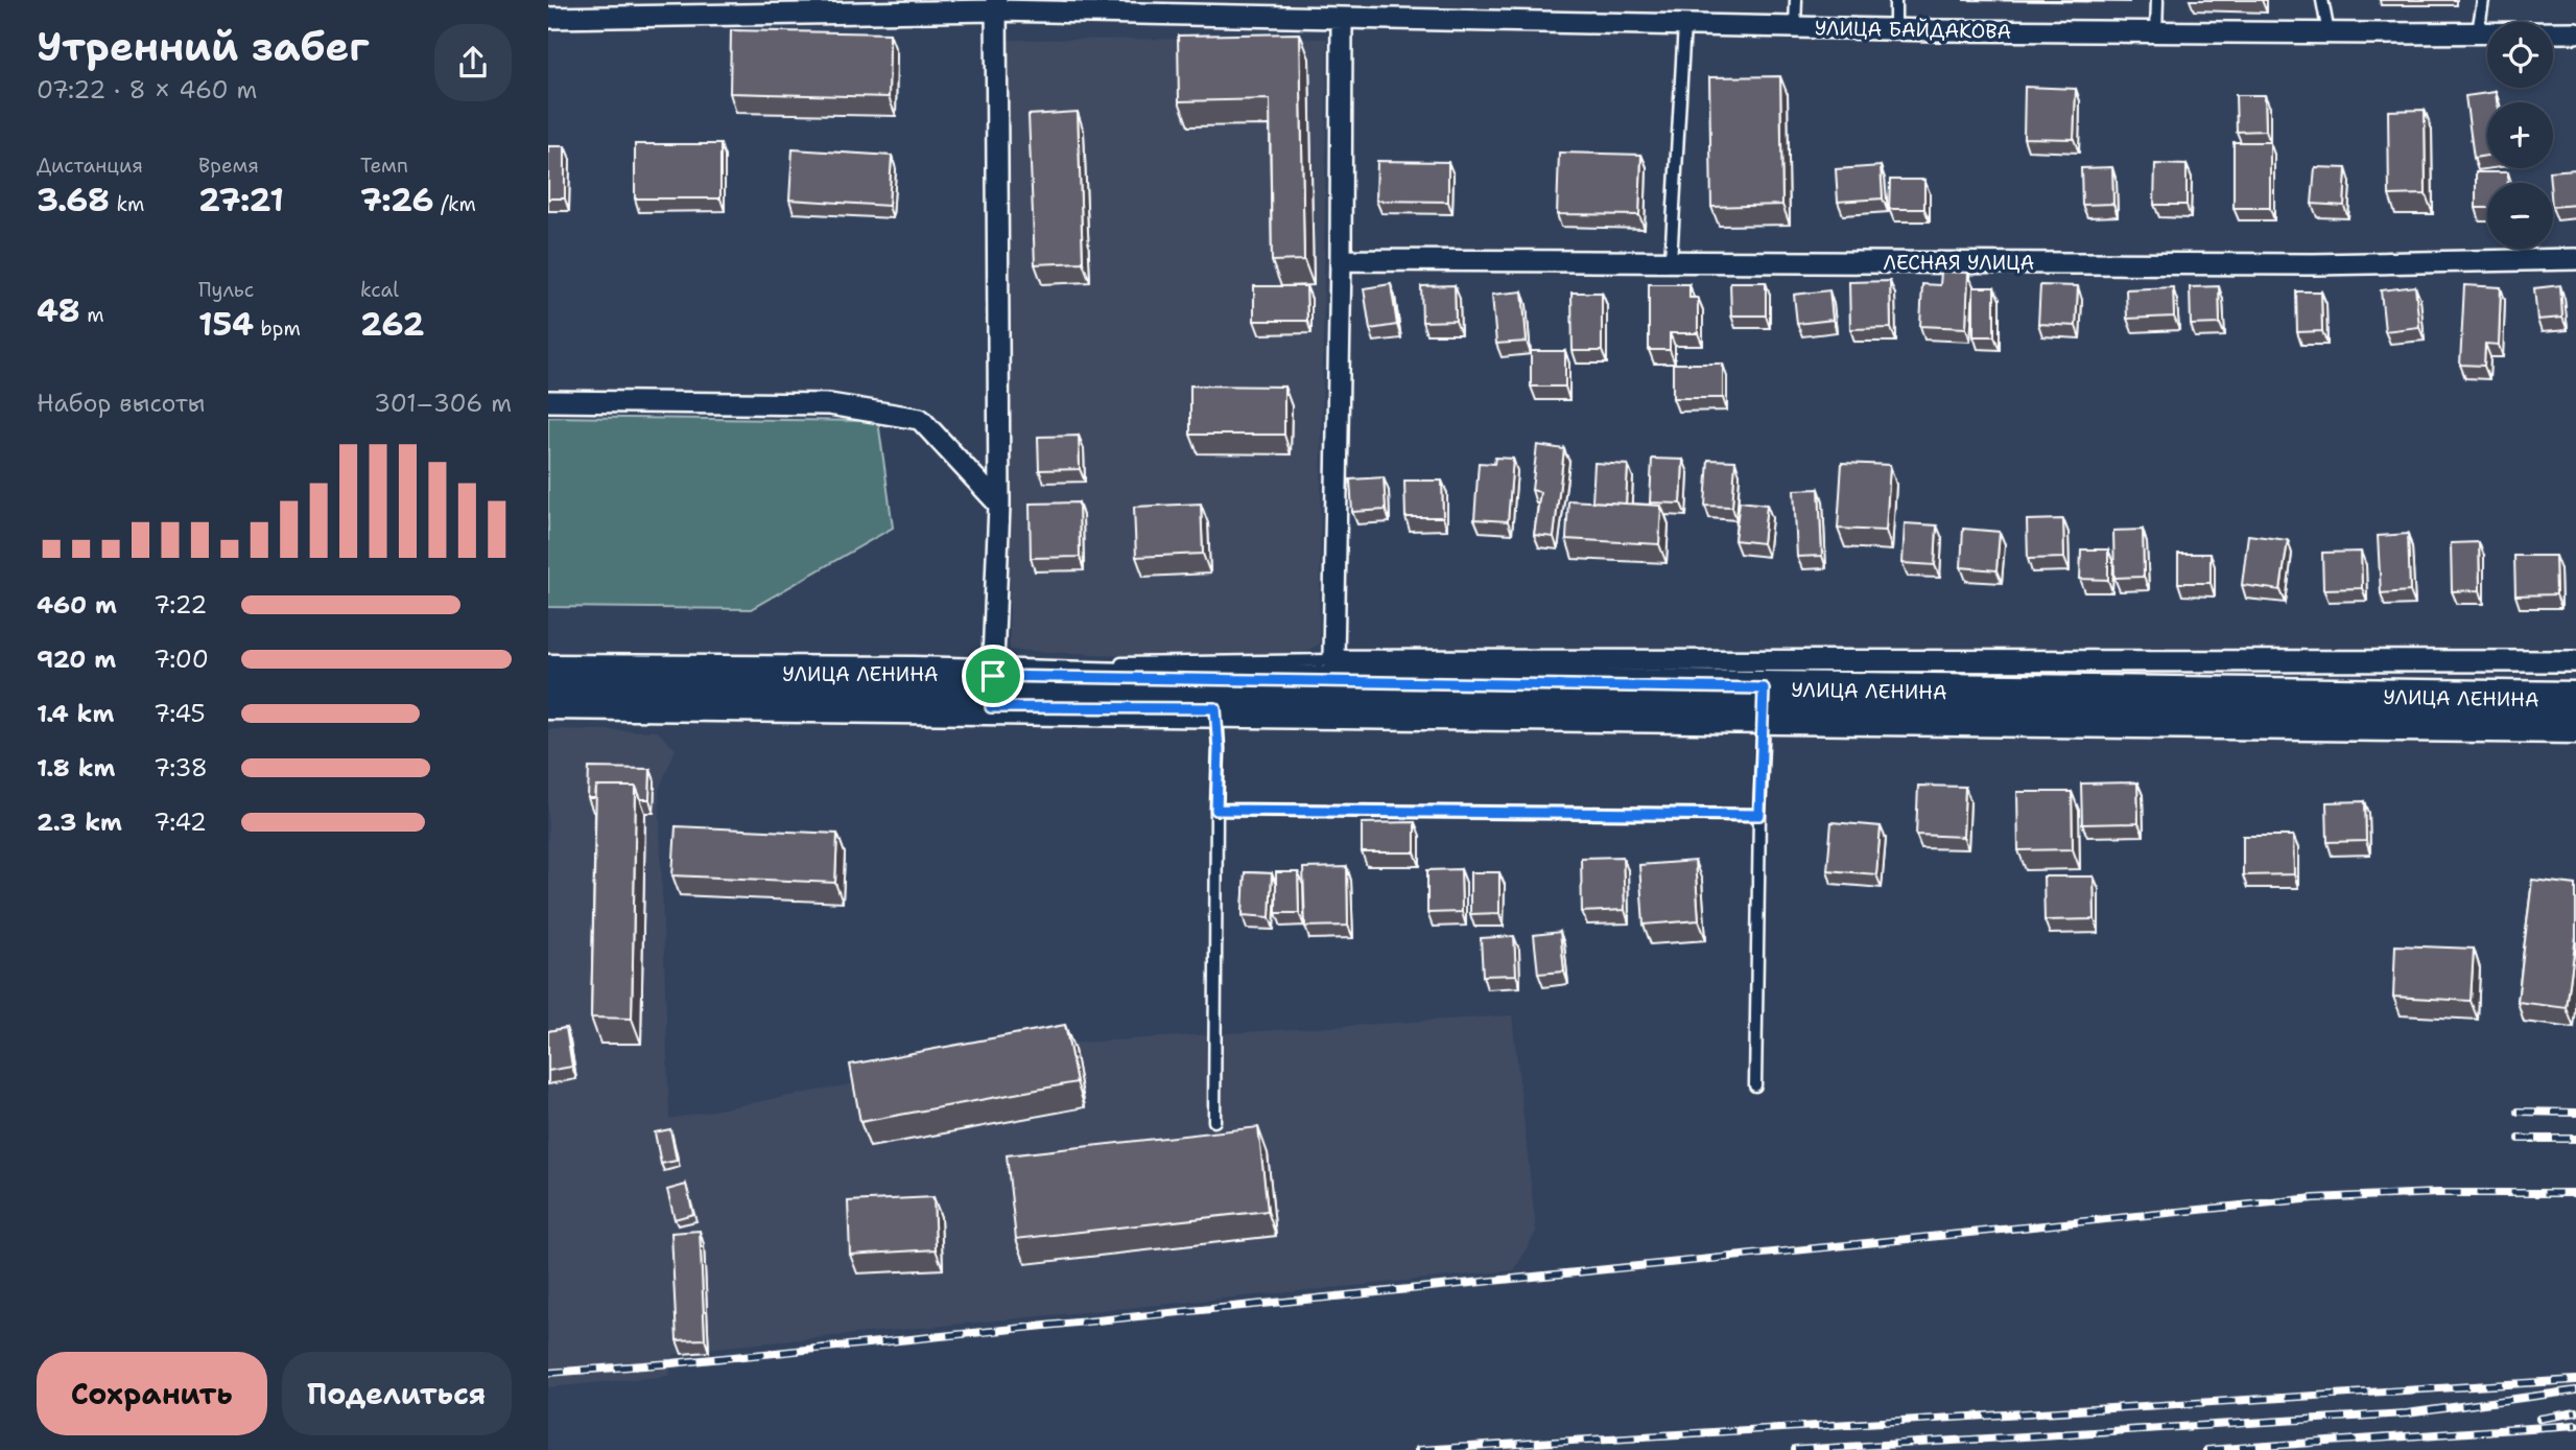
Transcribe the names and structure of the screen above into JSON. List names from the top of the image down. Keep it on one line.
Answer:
{"streets":{"main road":["УЛИЦА ЛЕНИНА"],"street":["УЛИЦА БАЙДАКОВА","ЛЕСНАЯ УЛИЦА"]},"page":{"heading":["Утренний забег","07:22 · 8 × 460 m"],"map_buttons":["+","−"],"stats":[["Дистанция","3.68 km"],["Время","27:21"],["Темп","7:26 /km"],["48 m"],["Пульс","154 bpm"],["kcal","262"]],"chart":["Набор высоты","301–306 m"],"list":[{"name":"460 m","note":"7:22"},{"name":"920 m","note":"7:00"},{"name":"1.4 km","note":"7:45"},{"name":"1.8 km","note":"7:38"},{"name":"2.3 km","note":"7:42"}],"buttons":["Сохранить","Поделиться"]}}
